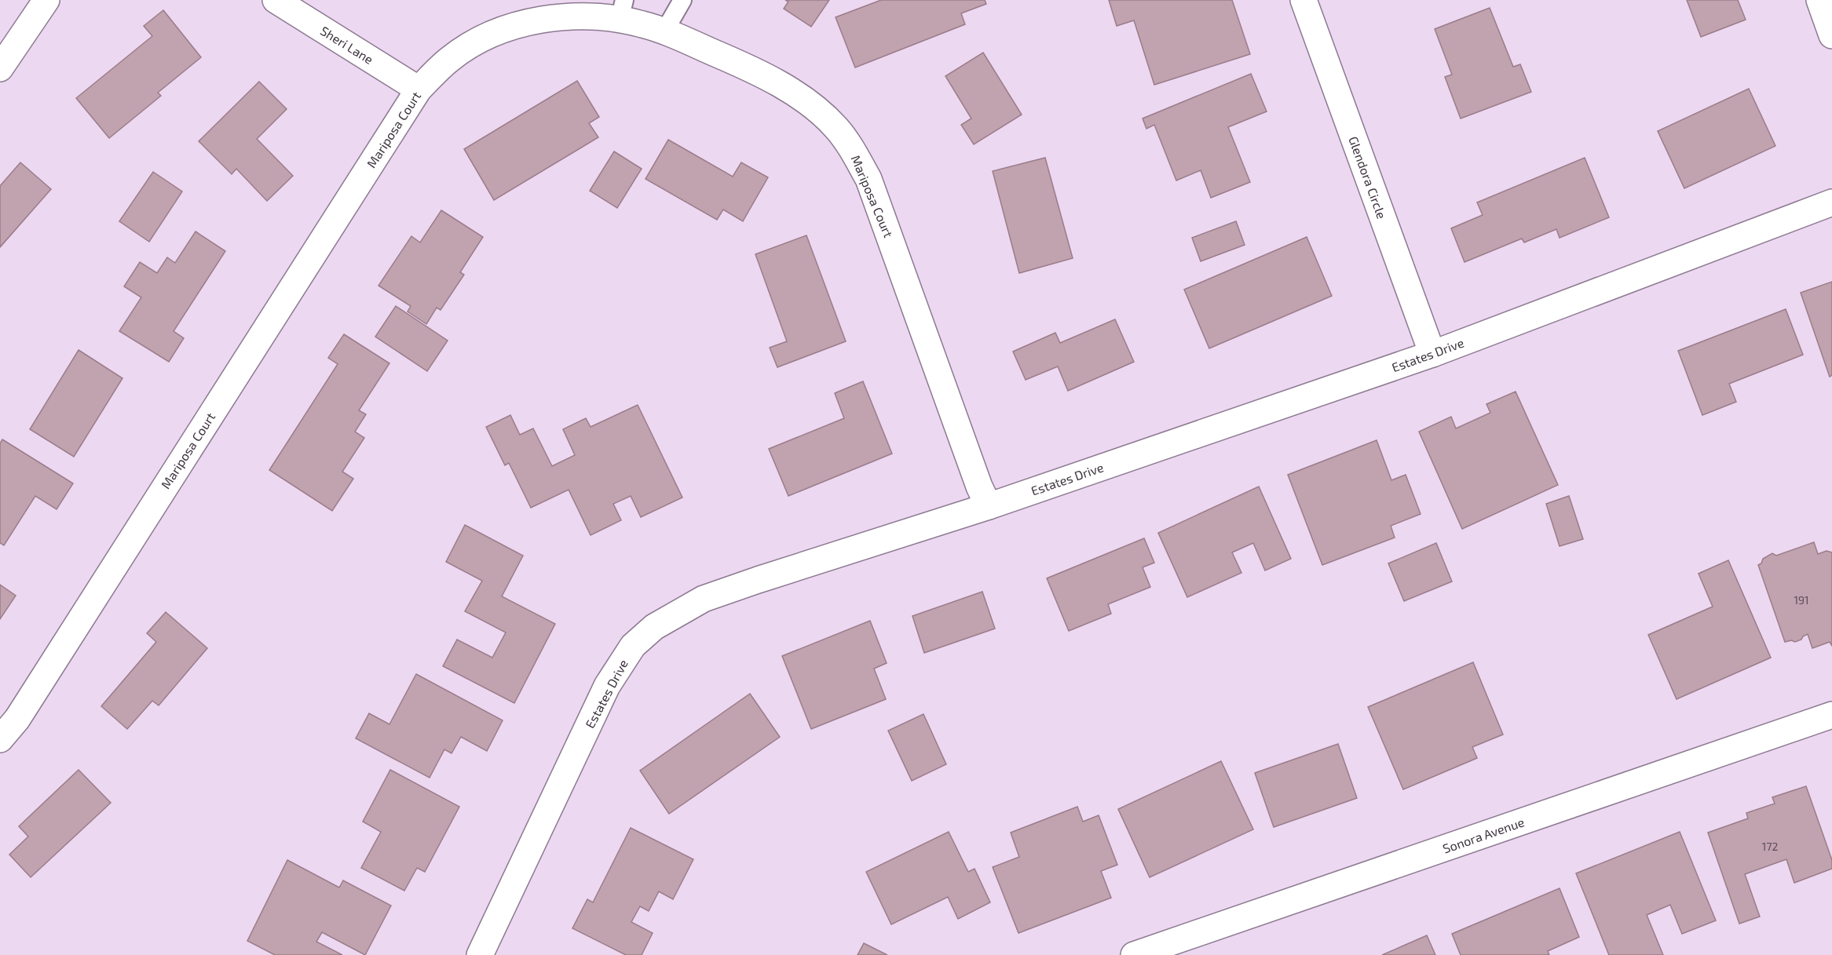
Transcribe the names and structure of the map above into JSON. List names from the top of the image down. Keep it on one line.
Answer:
{"streets":{"street":["Sheri Lane","Mariposa Court","Glendora Circle","Estates Drive","Sonora Avenue"]},"crossings":[["Sheri Lane","Mariposa Court"],["Mariposa Court","Estates Drive"],["Glendora Circle","Estates Drive"]],"house_numbers":["191","172"]}
